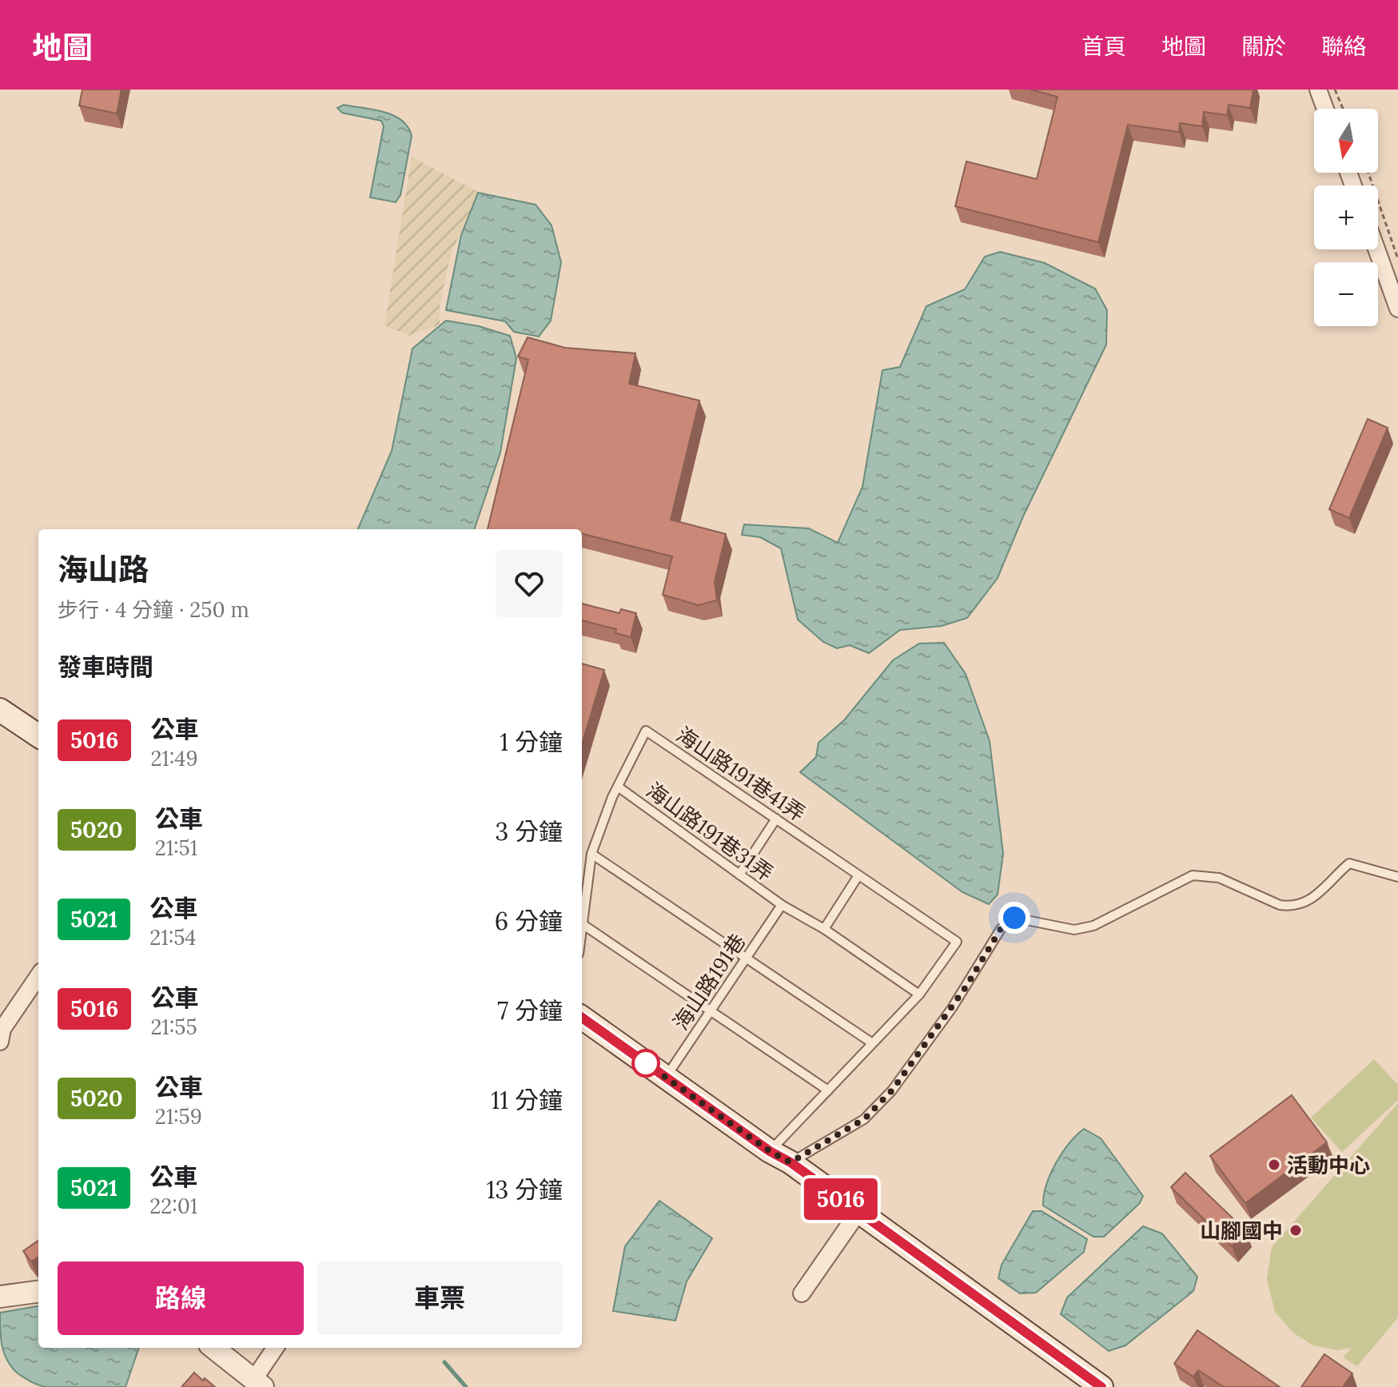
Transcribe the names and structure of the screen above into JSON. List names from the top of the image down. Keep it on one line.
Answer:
{"streets":{"lane":["海山路191巷41弄","海山路191巷31弄","海山路191巷"]},"crossings":[["海山路191巷41弄","海山路191巷31弄"],["海山路191巷31弄","海山路191巷"]],"places":["活動中心","山腳國中"],"lines":["bus line 5016"],"north":"bottom","page":{"header":"地圖","nav":["首頁","地圖","關於","聯絡"],"on_map":"5016","map_buttons":["+","−"],"heading":[["海山路","步行 · 4 分鐘 · 250 m"],"發車時間"],"list":[{"mark":"5016","name":"公車","note":"21:49","value":"1 分鐘"},{"mark":"5020","name":"公車","note":"21:51","value":"3 分鐘"},{"mark":"5021","name":"公車","note":"21:54","value":"6 分鐘"},{"mark":"5016","name":"公車","note":"21:55","value":"7 分鐘"},{"mark":"5020","name":"公車","note":"21:59","value":"11 分鐘"},{"mark":"5021","name":"公車","note":"22:01","value":"13 分鐘"}],"buttons":["路線","車票"]}}
